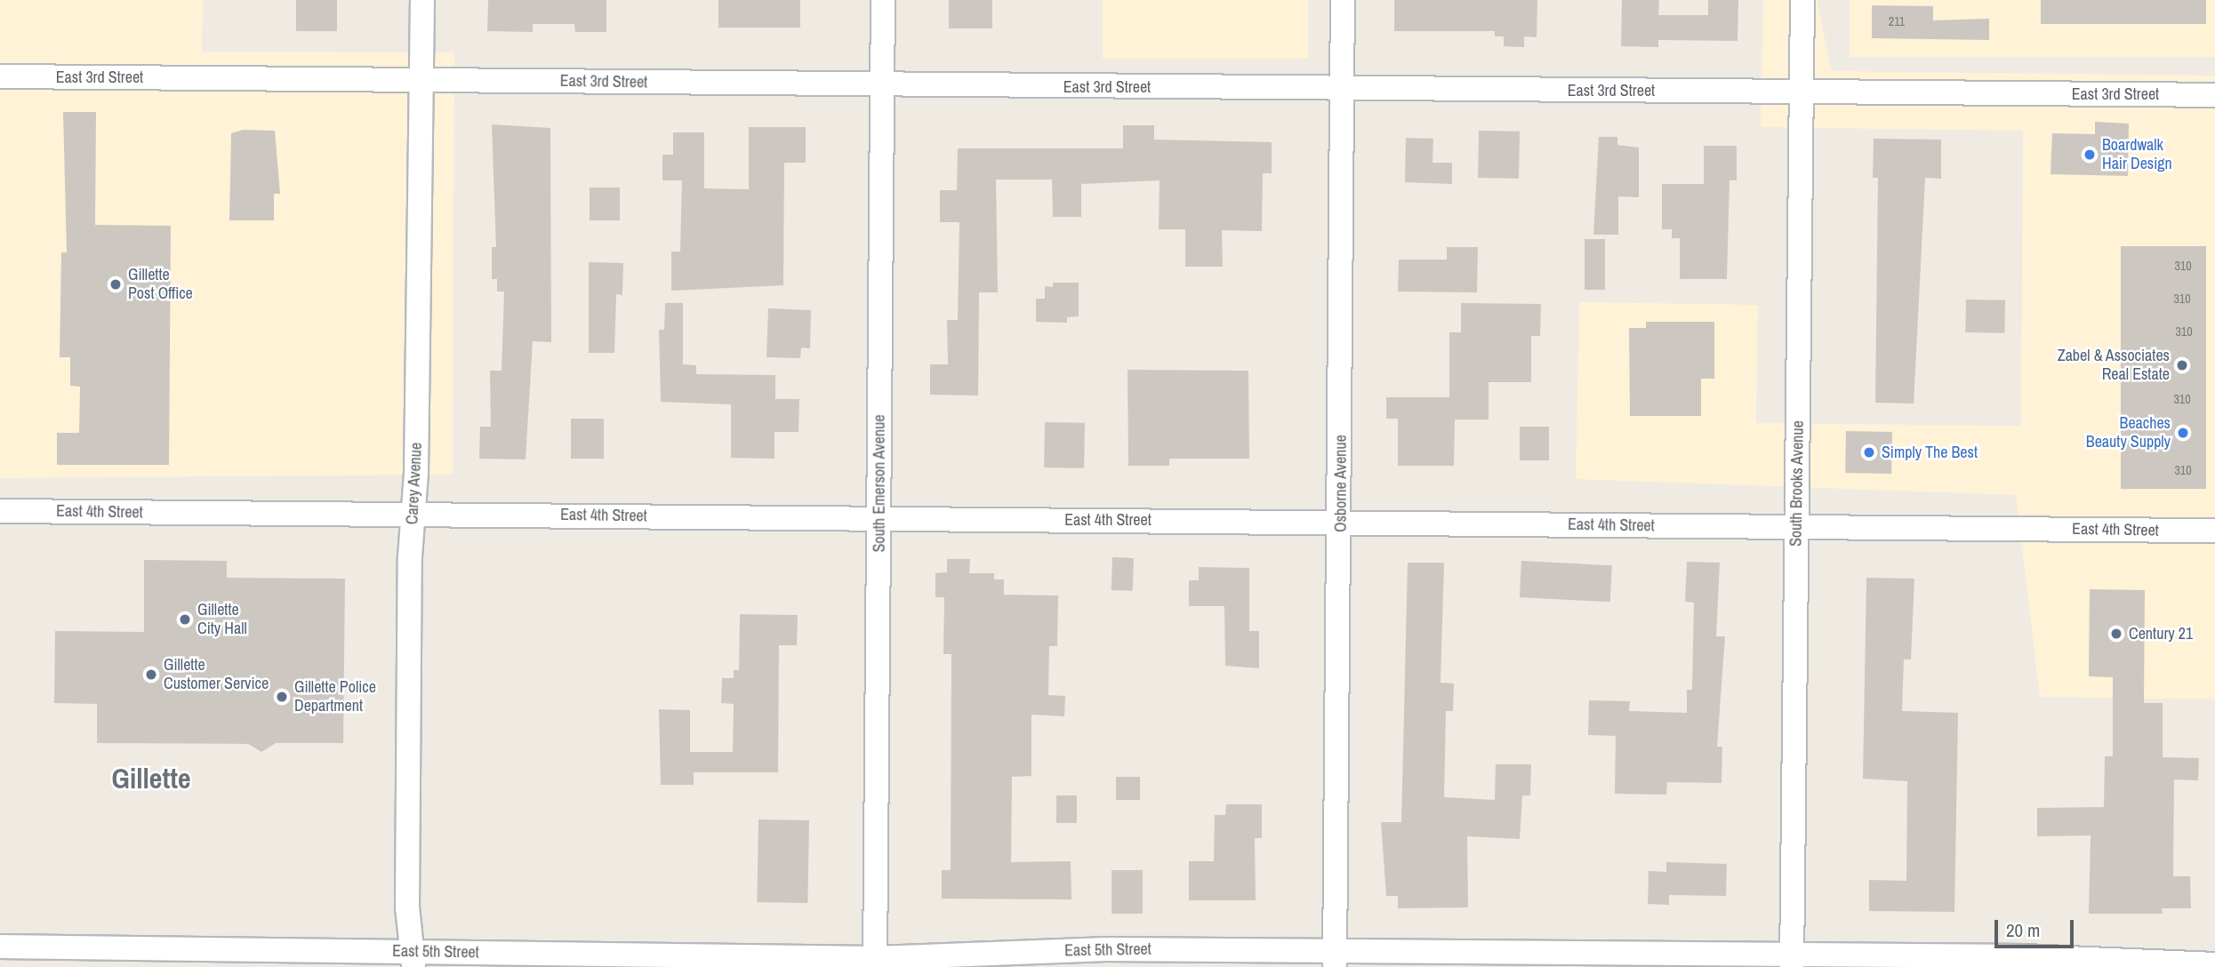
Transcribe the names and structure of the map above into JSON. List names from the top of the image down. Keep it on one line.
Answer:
{"streets":{"street":["East 3rd Street","Carey Avenue","South Emerson Avenue","Osborne Avenue","South Brooks Avenue","East 4th Street","East 5th Street"]},"crossings":[["East 3rd Street","Carey Avenue"],["East 3rd Street","South Emerson Avenue"],["East 3rd Street","Osborne Avenue"],["East 3rd Street","South Brooks Avenue"],["Carey Avenue","East 4th Street"],["Carey Avenue","East 5th Street"],["South Emerson Avenue","East 4th Street"],["South Emerson Avenue","East 5th Street"],["Osborne Avenue","East 4th Street"],["Osborne Avenue","East 5th Street"],["South Brooks Avenue","East 4th Street"],["South Brooks Avenue","East 5th Street"]],"districts":["Gillette"],"places":["Boardwalk Hair Design","Gillette Post Office","Zabel & Associates Real Estate","Beaches Beauty Supply","Simply The Best","Gillette City Hall","Century 21","Gillette Customer Service","Gillette Police Department"],"house_numbers":["211","310","310","310","310","310"],"scale_bar":"20 m"}
